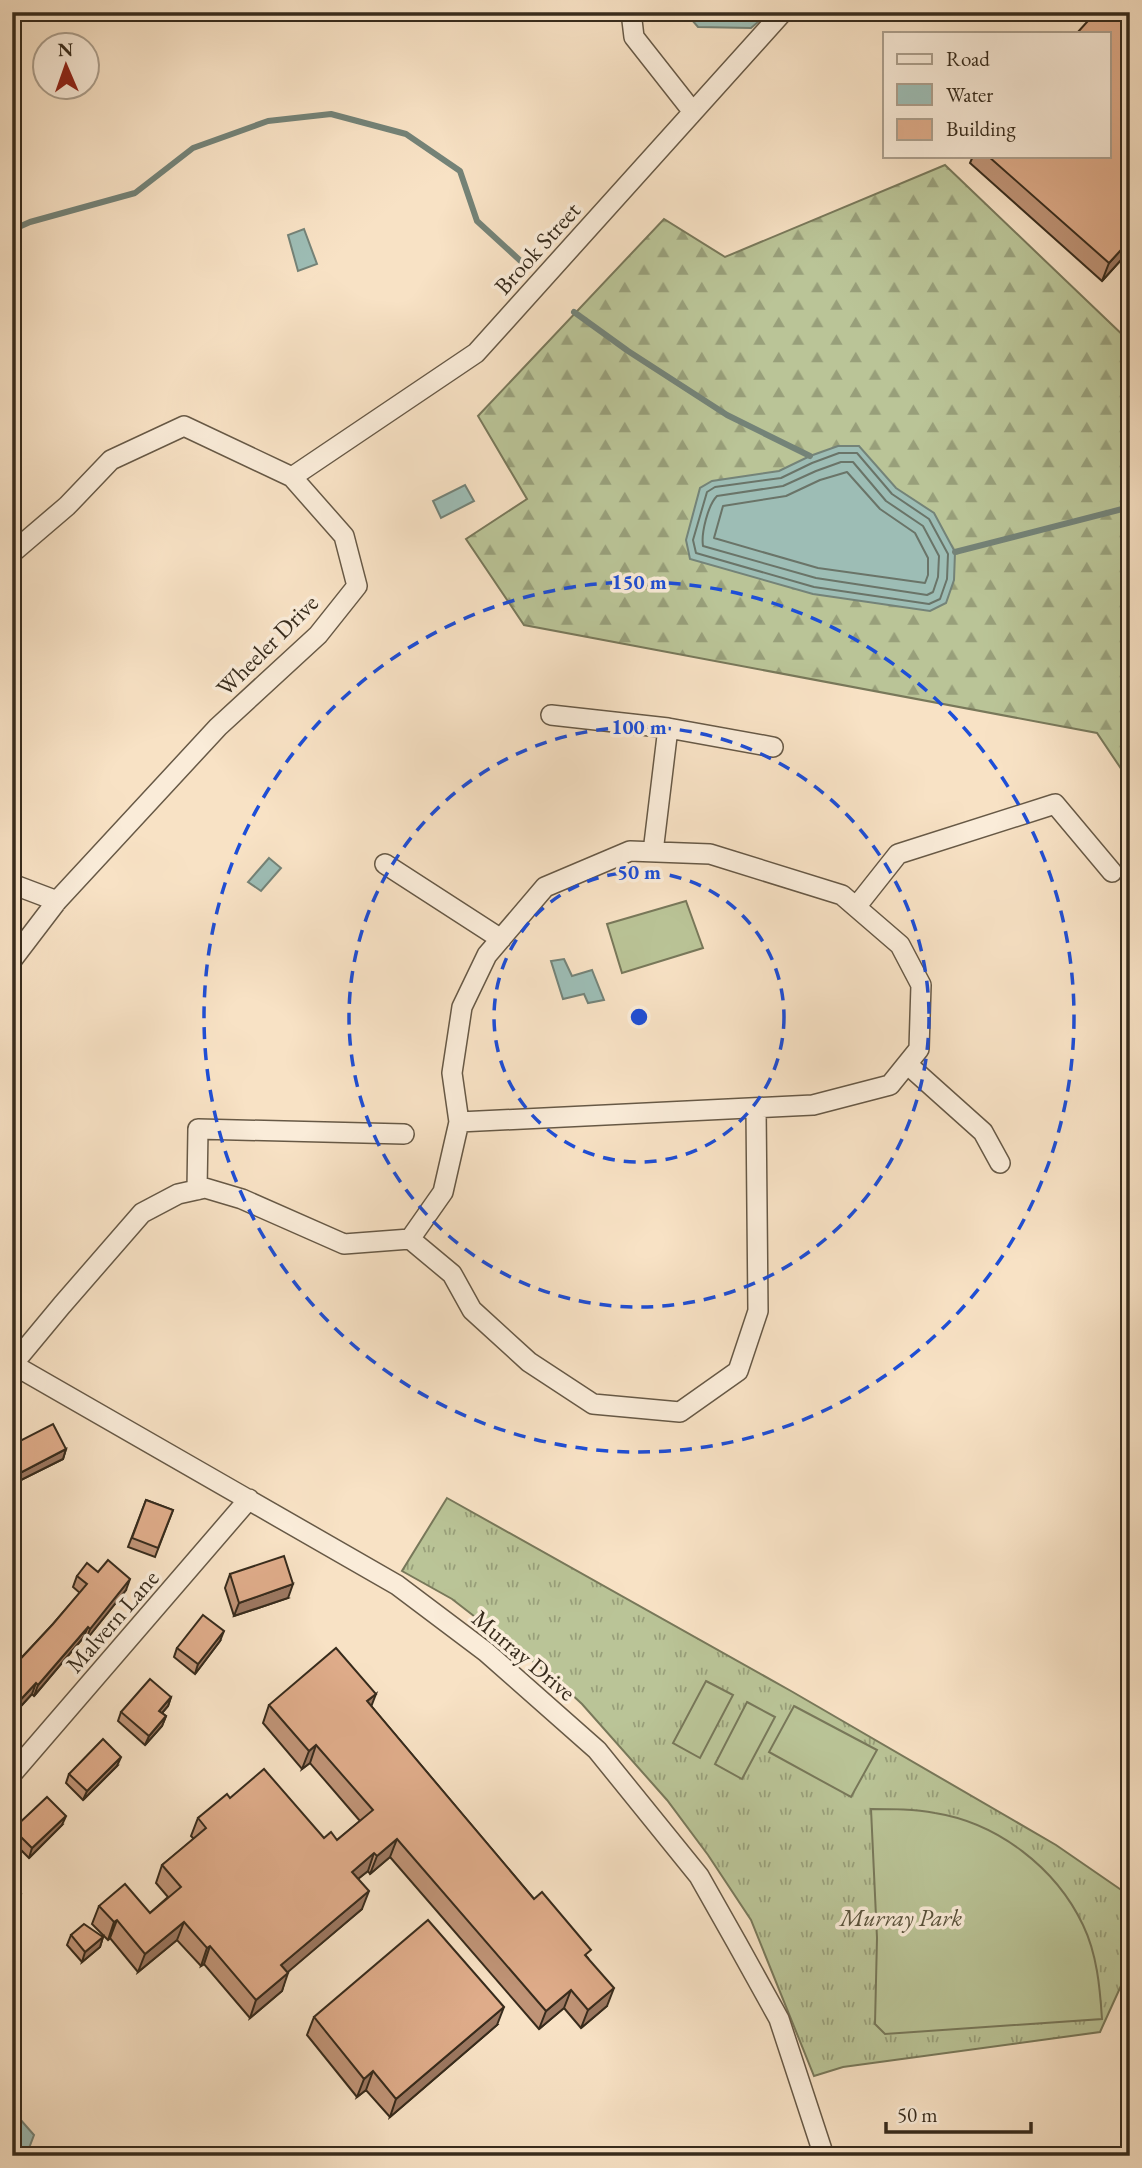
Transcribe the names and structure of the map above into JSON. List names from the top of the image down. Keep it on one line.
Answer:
{"streets":{"street":["Brook Street","Wheeler Drive","Malvern Lane","Murray Drive"]},"crossings":[["Brook Street","Wheeler Drive"],["Malvern Lane","Murray Drive"]],"parks":["Murray Park"],"legend":["Road","Water","Building"],"scale_bar":"50 m","north":"top","rings":["150 m","100 m","50 m"]}
